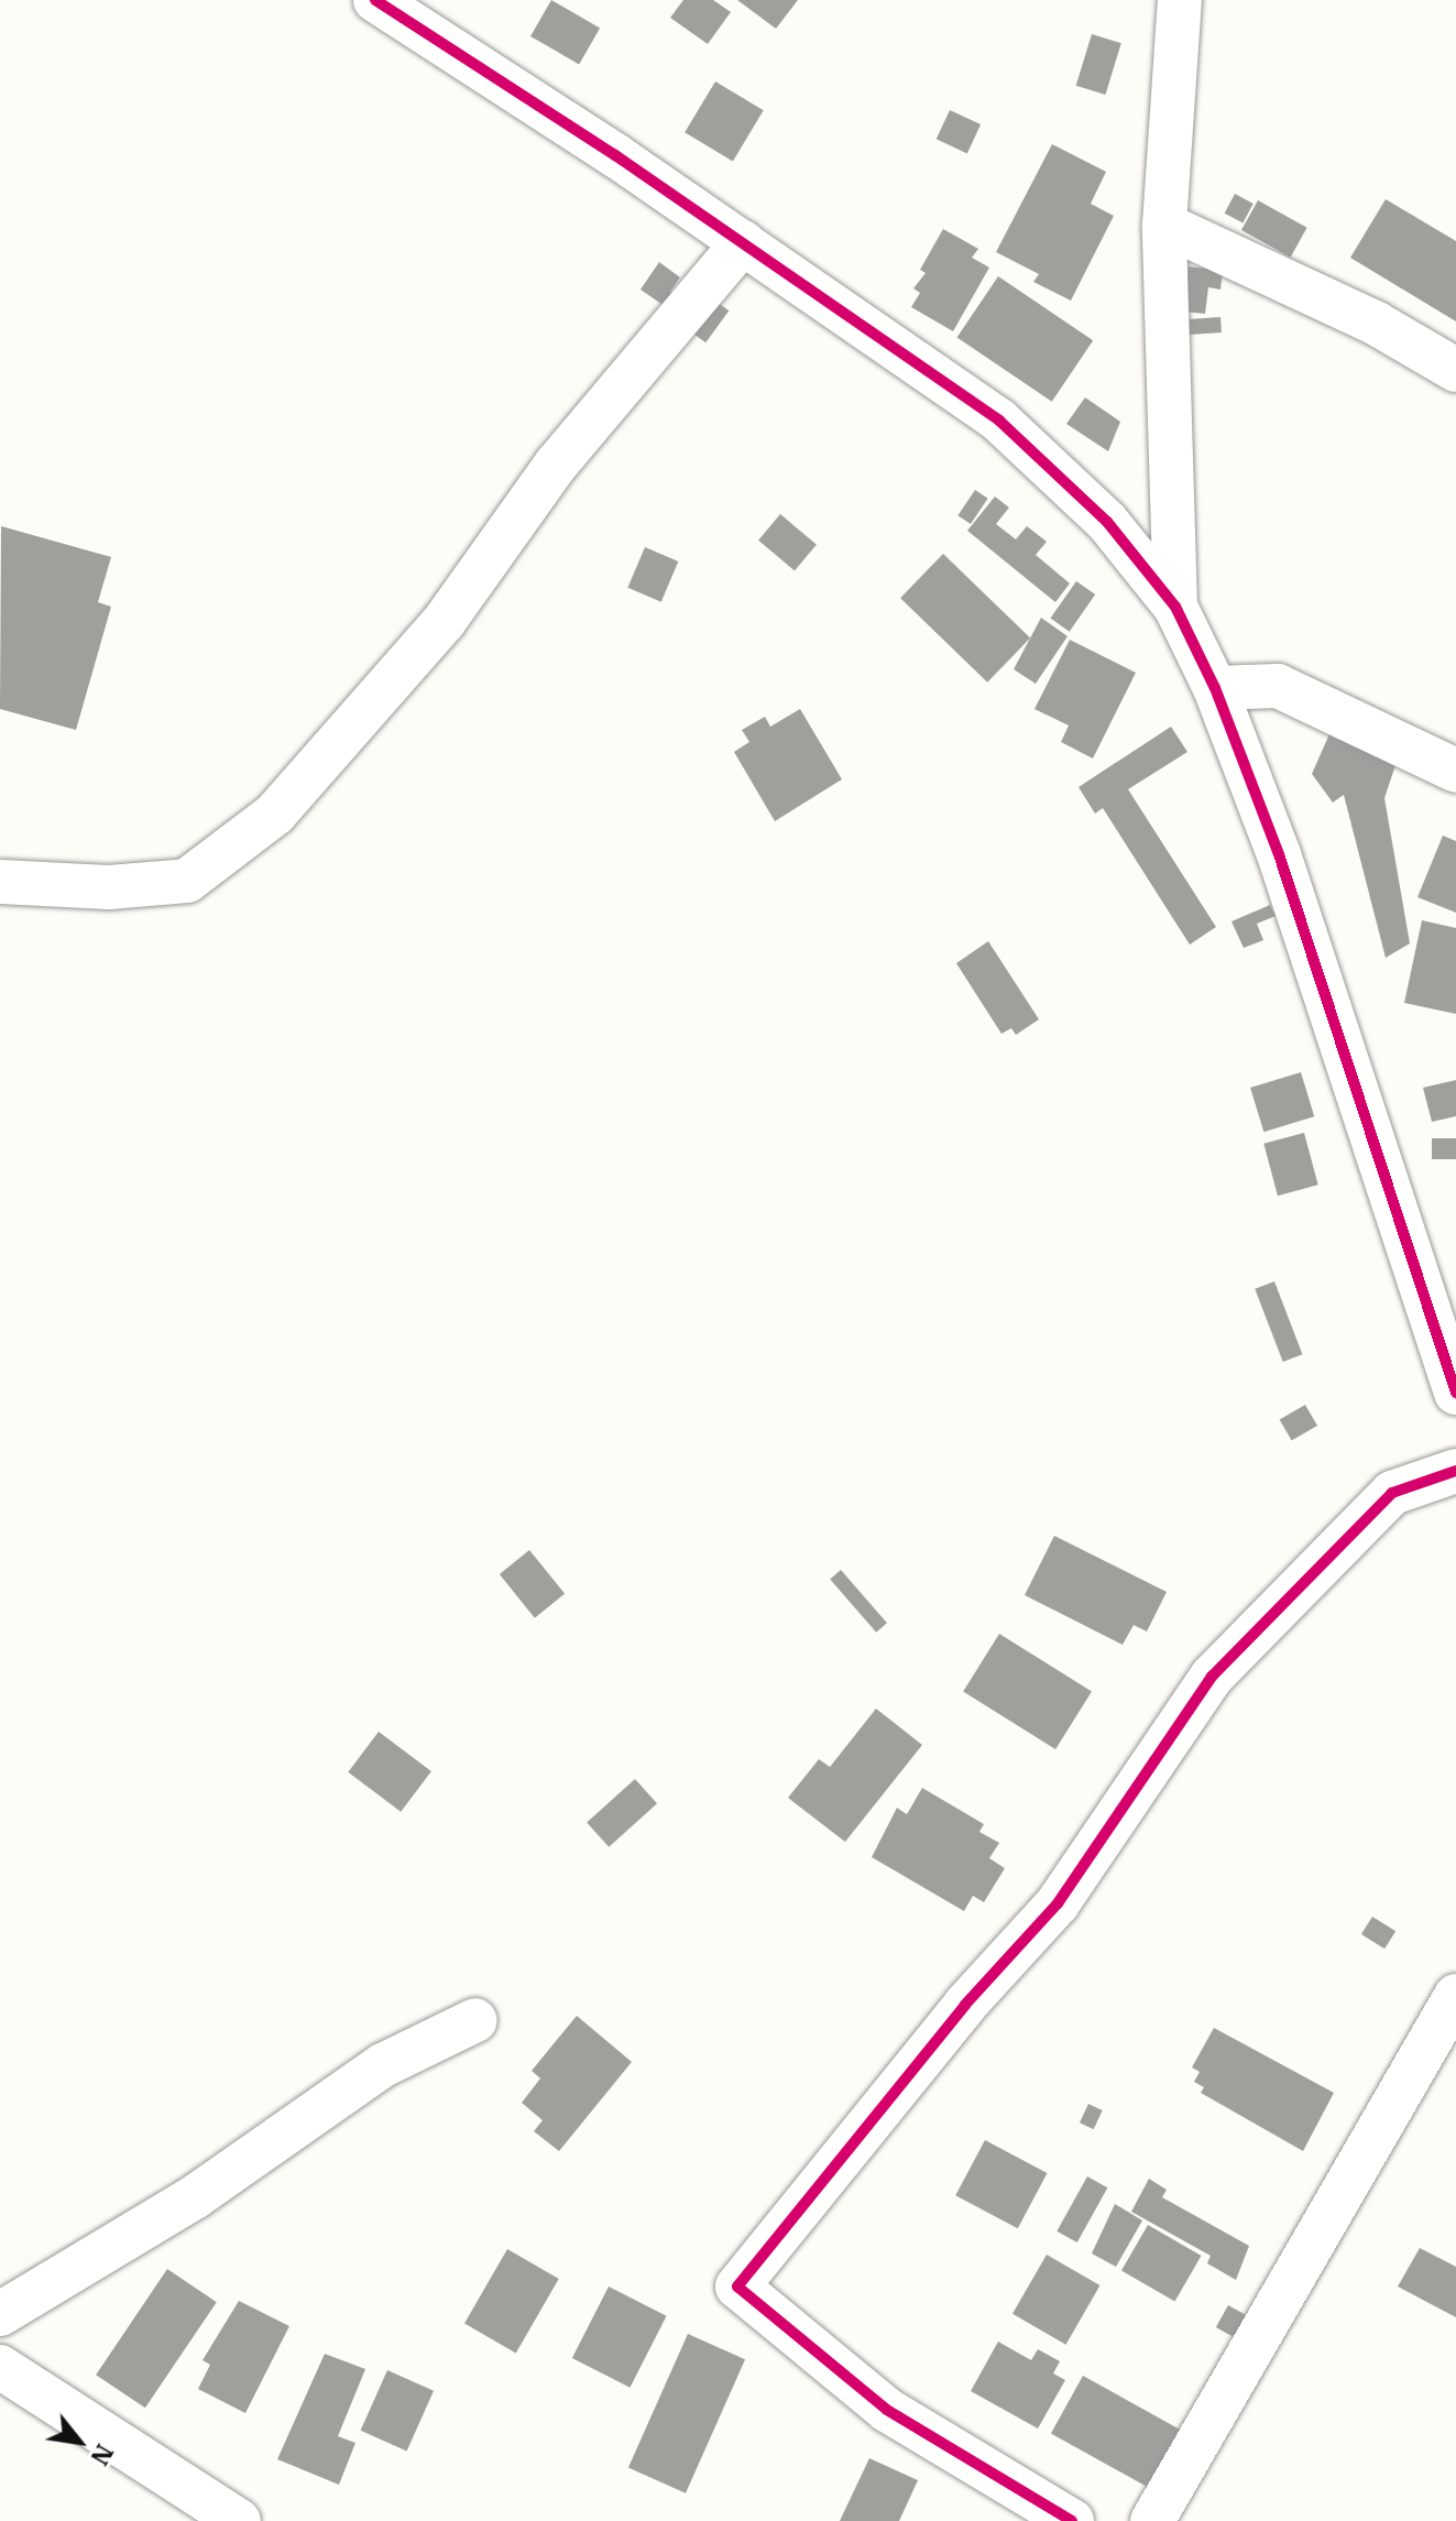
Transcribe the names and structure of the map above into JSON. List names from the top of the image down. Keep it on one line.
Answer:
{"north":"bottom right"}
